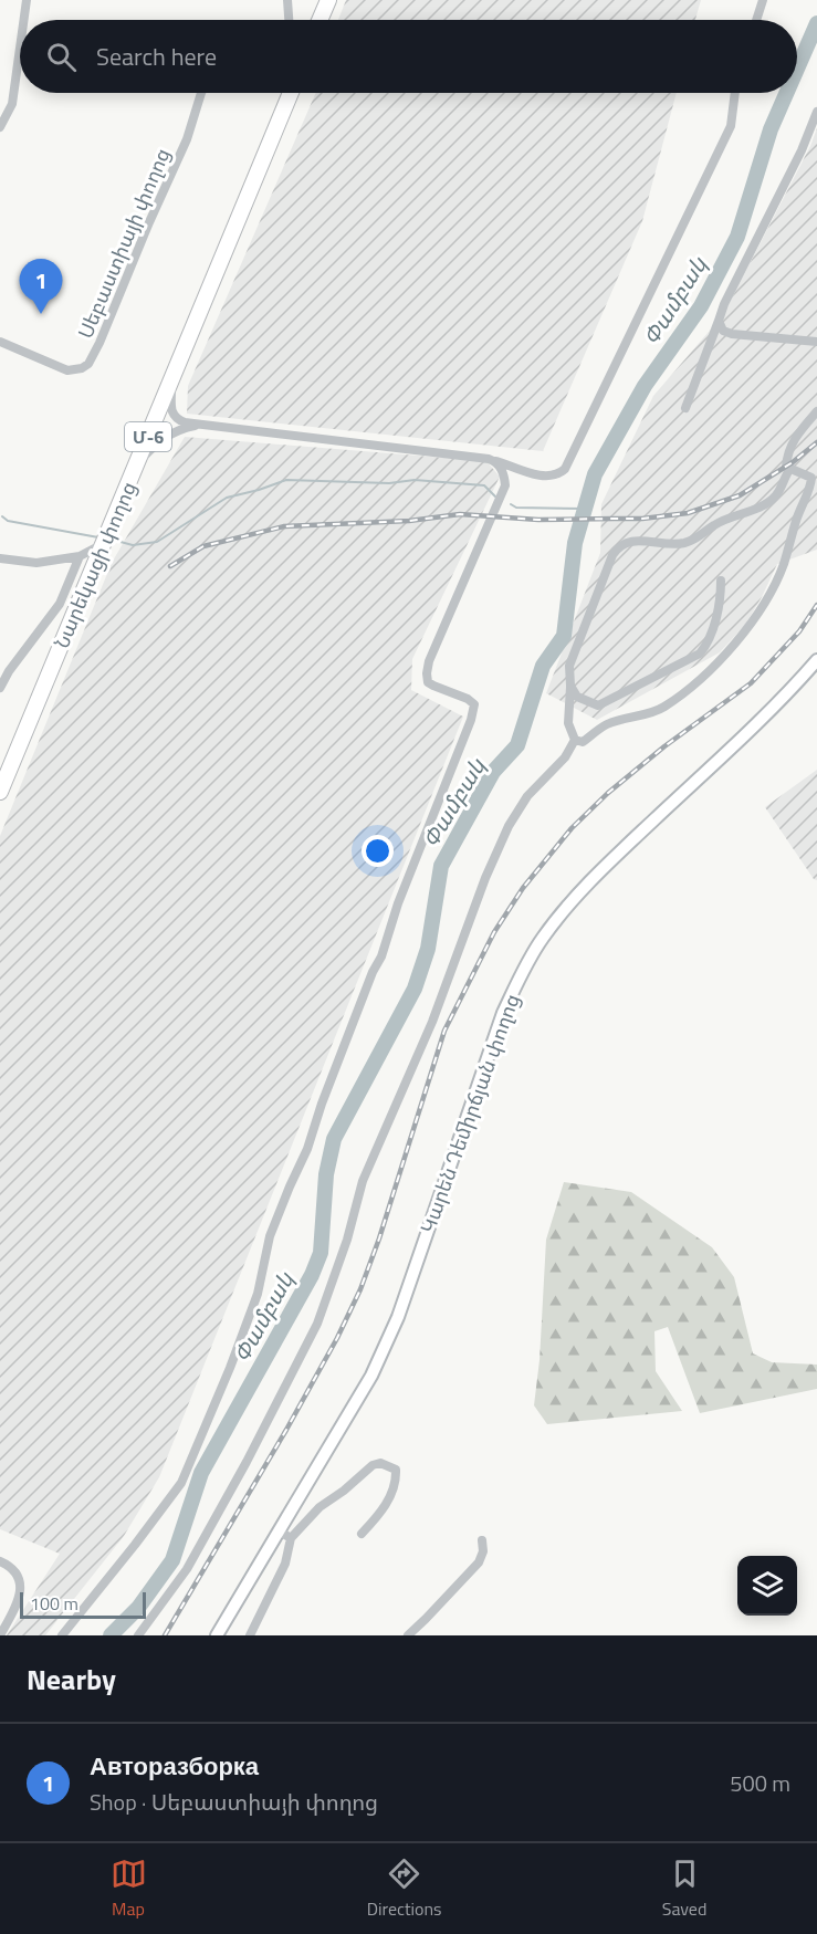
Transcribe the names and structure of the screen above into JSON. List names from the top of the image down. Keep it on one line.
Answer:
{"streets":{"highway":["Մ-6","Նարեկացի փողոց"],"main road":["Կարեն Դեմիրճյան փողոց"],"street":["Սեբաստիայի փողոց"]},"water":["Փամբակ"],"scale_bar":"100 m","page":{"search":"Search here","pins":"1","scale":"100 m","heading":"Nearby","list":[{"mark":"1","name":"Авторазборка","note":"Shop · Սեբաստիայի փողոց","value":"500 m"}],"nav":["Map","Directions","Saved"]}}
